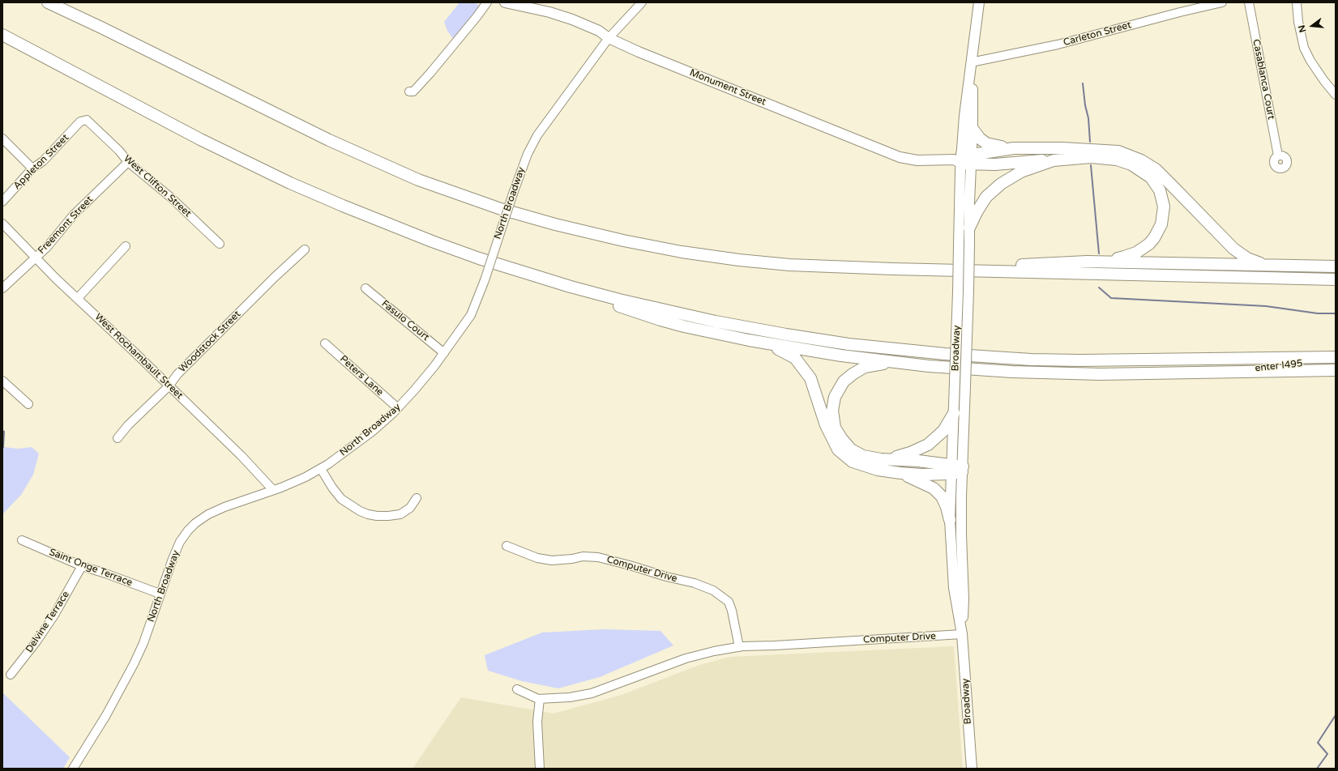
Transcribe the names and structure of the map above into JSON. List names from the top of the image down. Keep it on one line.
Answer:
{"streets":{"highway":["enter I495"],"main road":["Monument Street","Broadway"],"street":["Carleton Street","Casablanca Court","Appleton Street","West Clifton Street","North Broadway","Freemont Street","Fasulo Court","Woodstock Street","West Rochambault Street","Peters Lane","Saint Onge Terrace","Computer Drive","Delvine Terrace"]},"crossings":[["Carleton Street","Broadway"],["Monument Street","North Broadway"],["Monument Street","Broadway"],["Appleton Street","West Clifton Street"],["West Clifton Street","Freemont Street"],["North Broadway","Fasulo Court"],["North Broadway","West Rochambault Street"],["North Broadway","Peters Lane"],["North Broadway","Saint Onge Terrace"],["Freemont Street","West Rochambault Street"],["Woodstock Street","West Rochambault Street"],["Broadway","Computer Drive"],["Saint Onge Terrace","Delvine Terrace"]],"north":"left"}
